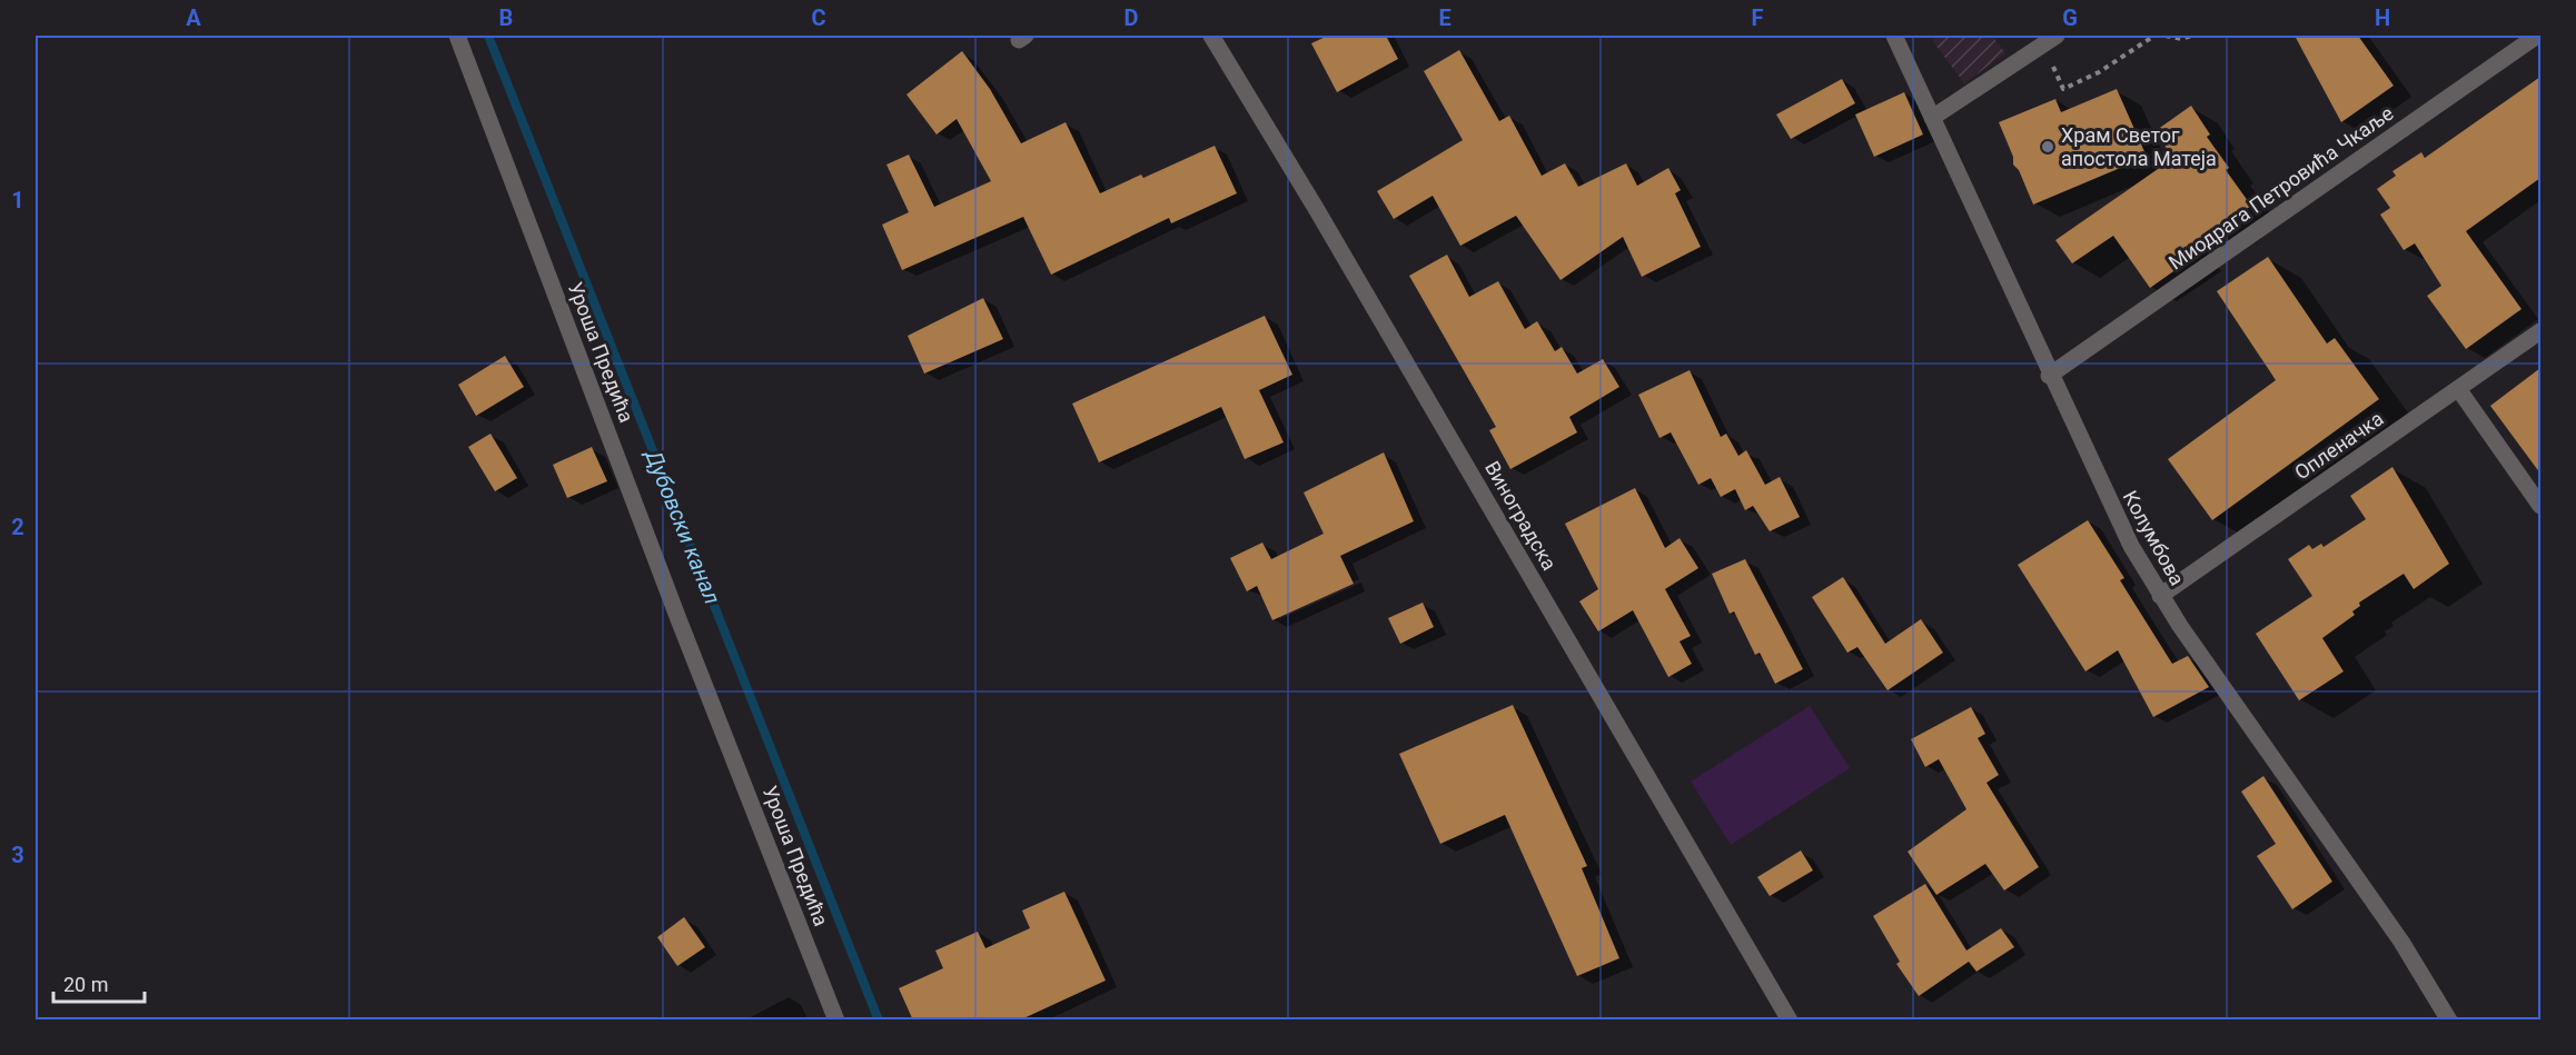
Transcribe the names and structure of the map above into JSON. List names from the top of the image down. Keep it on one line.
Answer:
{"streets":{"street":["Миодрага Петровића Чкаље","Уроша Предића","Опленачка","Виноградска","Колумбова"]},"crossings":[["Миодрага Петровића Чкаље","Колумбова"],["Опленачка","Колумбова"]],"water":["Дубовски канал"],"places":["Храм Светог апостола Матеја"],"scale_bar":"20 m","grid":{"columns":["A","B","C","D","E","F","G","H"],"rows":["1","2","3"]}}
